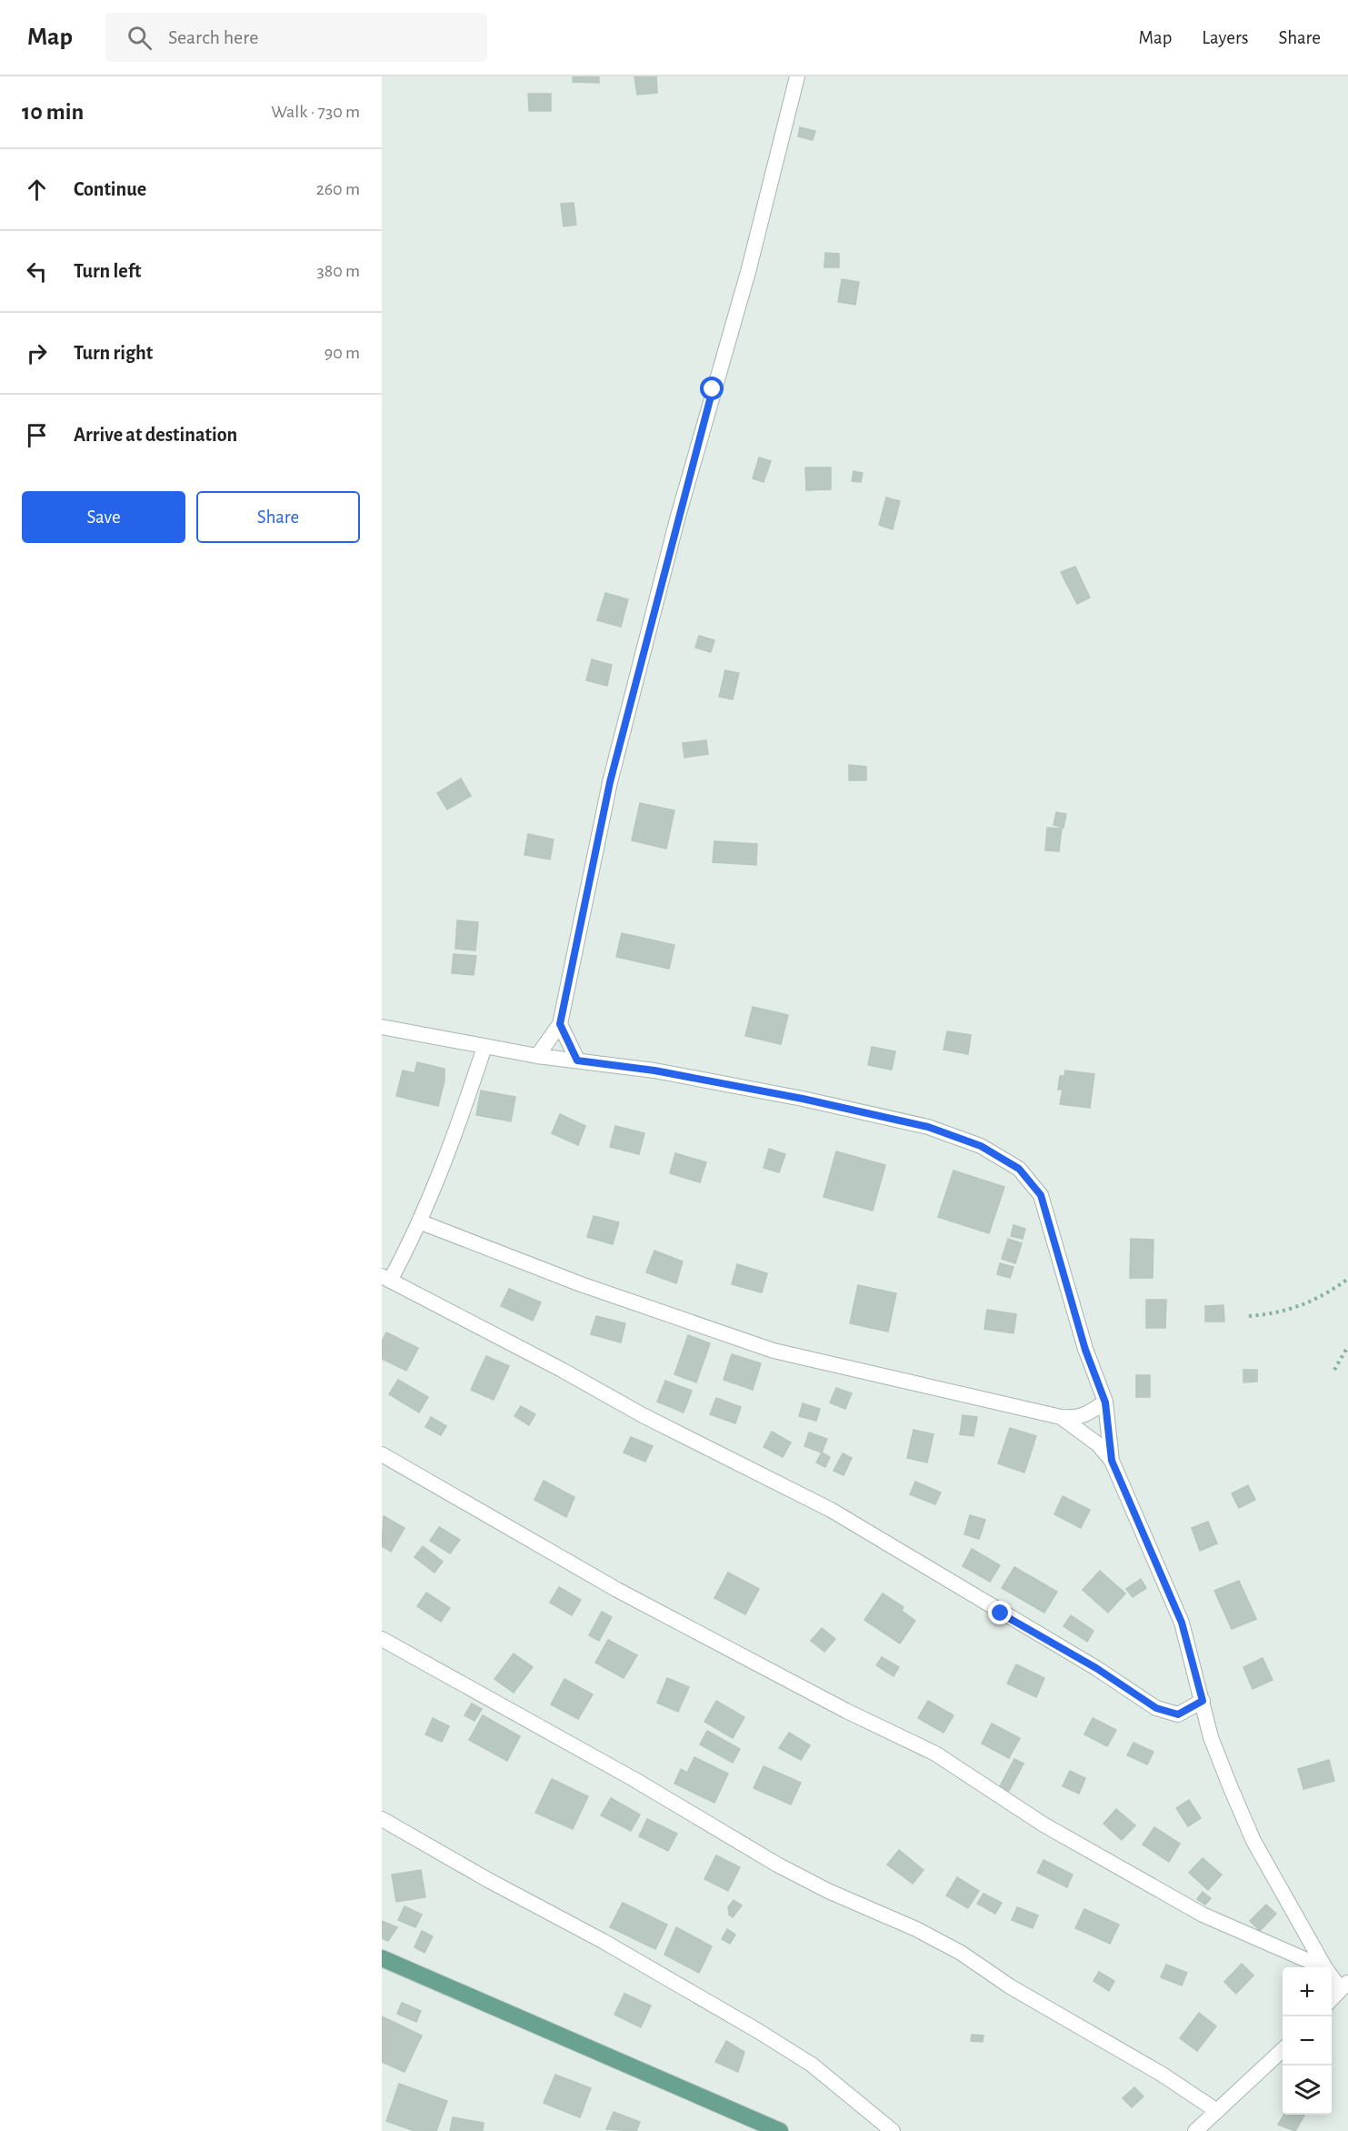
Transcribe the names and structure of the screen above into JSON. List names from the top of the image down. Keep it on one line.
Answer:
{"page":{"header":"Map","search":"Search here","nav":["Map","Layers","Share"],"heading":["10 min","Walk · 730 m"],"list":[["Continue","260 m"],["Turn left","380 m"],["Turn right","90 m"],"Arrive at destination"],"buttons":["Save","Share"],"map_buttons":["+","−"]}}
